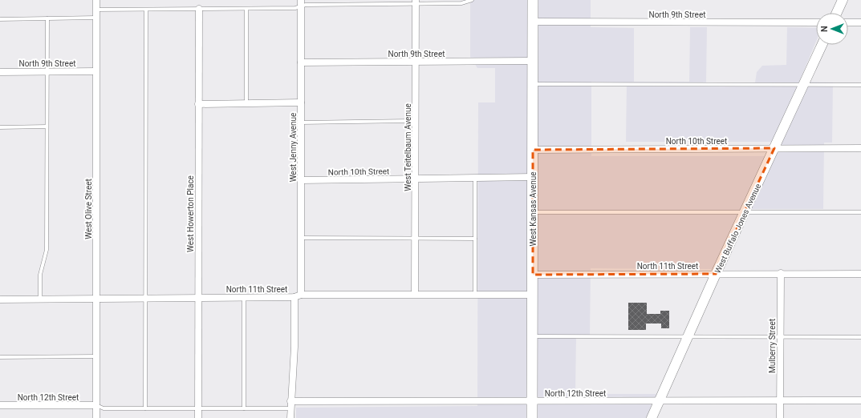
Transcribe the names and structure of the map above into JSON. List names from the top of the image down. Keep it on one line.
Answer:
{"streets":{"main road":["West Kansas Avenue","West Buffalo Jones Avenue"],"street":["North 9th Street","North 10th Street","West Jenny Avenue","West Teitelbaum Avenue","West Olive Street","West Howerton Place","North 11th Street","Mulberry Street","North 12th Street"]},"crossings":[["North 9th Street","West Jenny Avenue"],["North 9th Street","West Teitelbaum Avenue"],["North 9th Street","West Olive Street"],["North 9th Street","West Kansas Avenue"],["North 10th Street","West Jenny Avenue"],["North 10th Street","West Teitelbaum Avenue"],["North 10th Street","West Kansas Avenue"],["North 10th Street","West Buffalo Jones Avenue"],["West Jenny Avenue","North 11th Street"],["West Jenny Avenue","North 12th Street"],["West Teitelbaum Avenue","North 11th Street"],["West Olive Street","North 11th Street"],["West Olive Street","North 12th Street"],["West Kansas Avenue","North 11th Street"],["West Kansas Avenue","North 12th Street"],["West Howerton Place","North 11th Street"],["West Buffalo Jones Avenue","North 11th Street"],["West Buffalo Jones Avenue","North 12th Street"],["North 11th Street","Mulberry Street"],["Mulberry Street","North 12th Street"]],"north":"left"}
